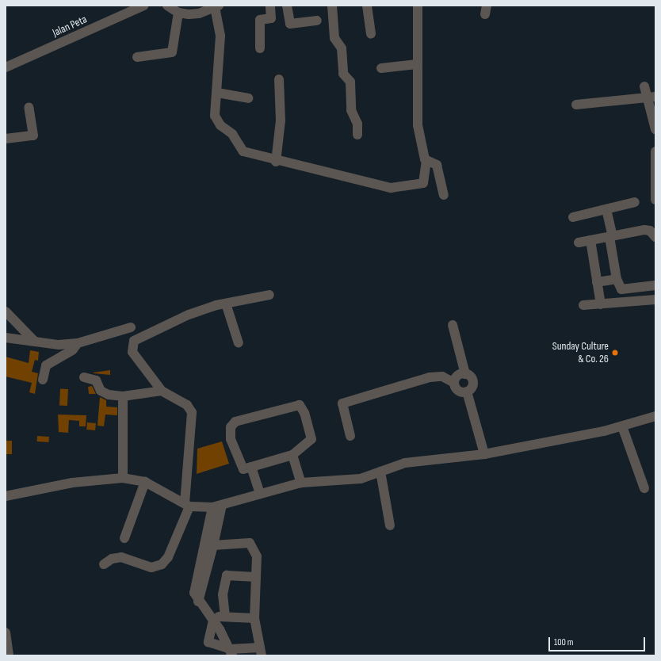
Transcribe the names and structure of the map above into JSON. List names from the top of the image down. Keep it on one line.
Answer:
{"streets":{"street":["Jalan Peta"]},"places":["Sunday Culture & Co. 26"],"scale_bar":"100 m"}
